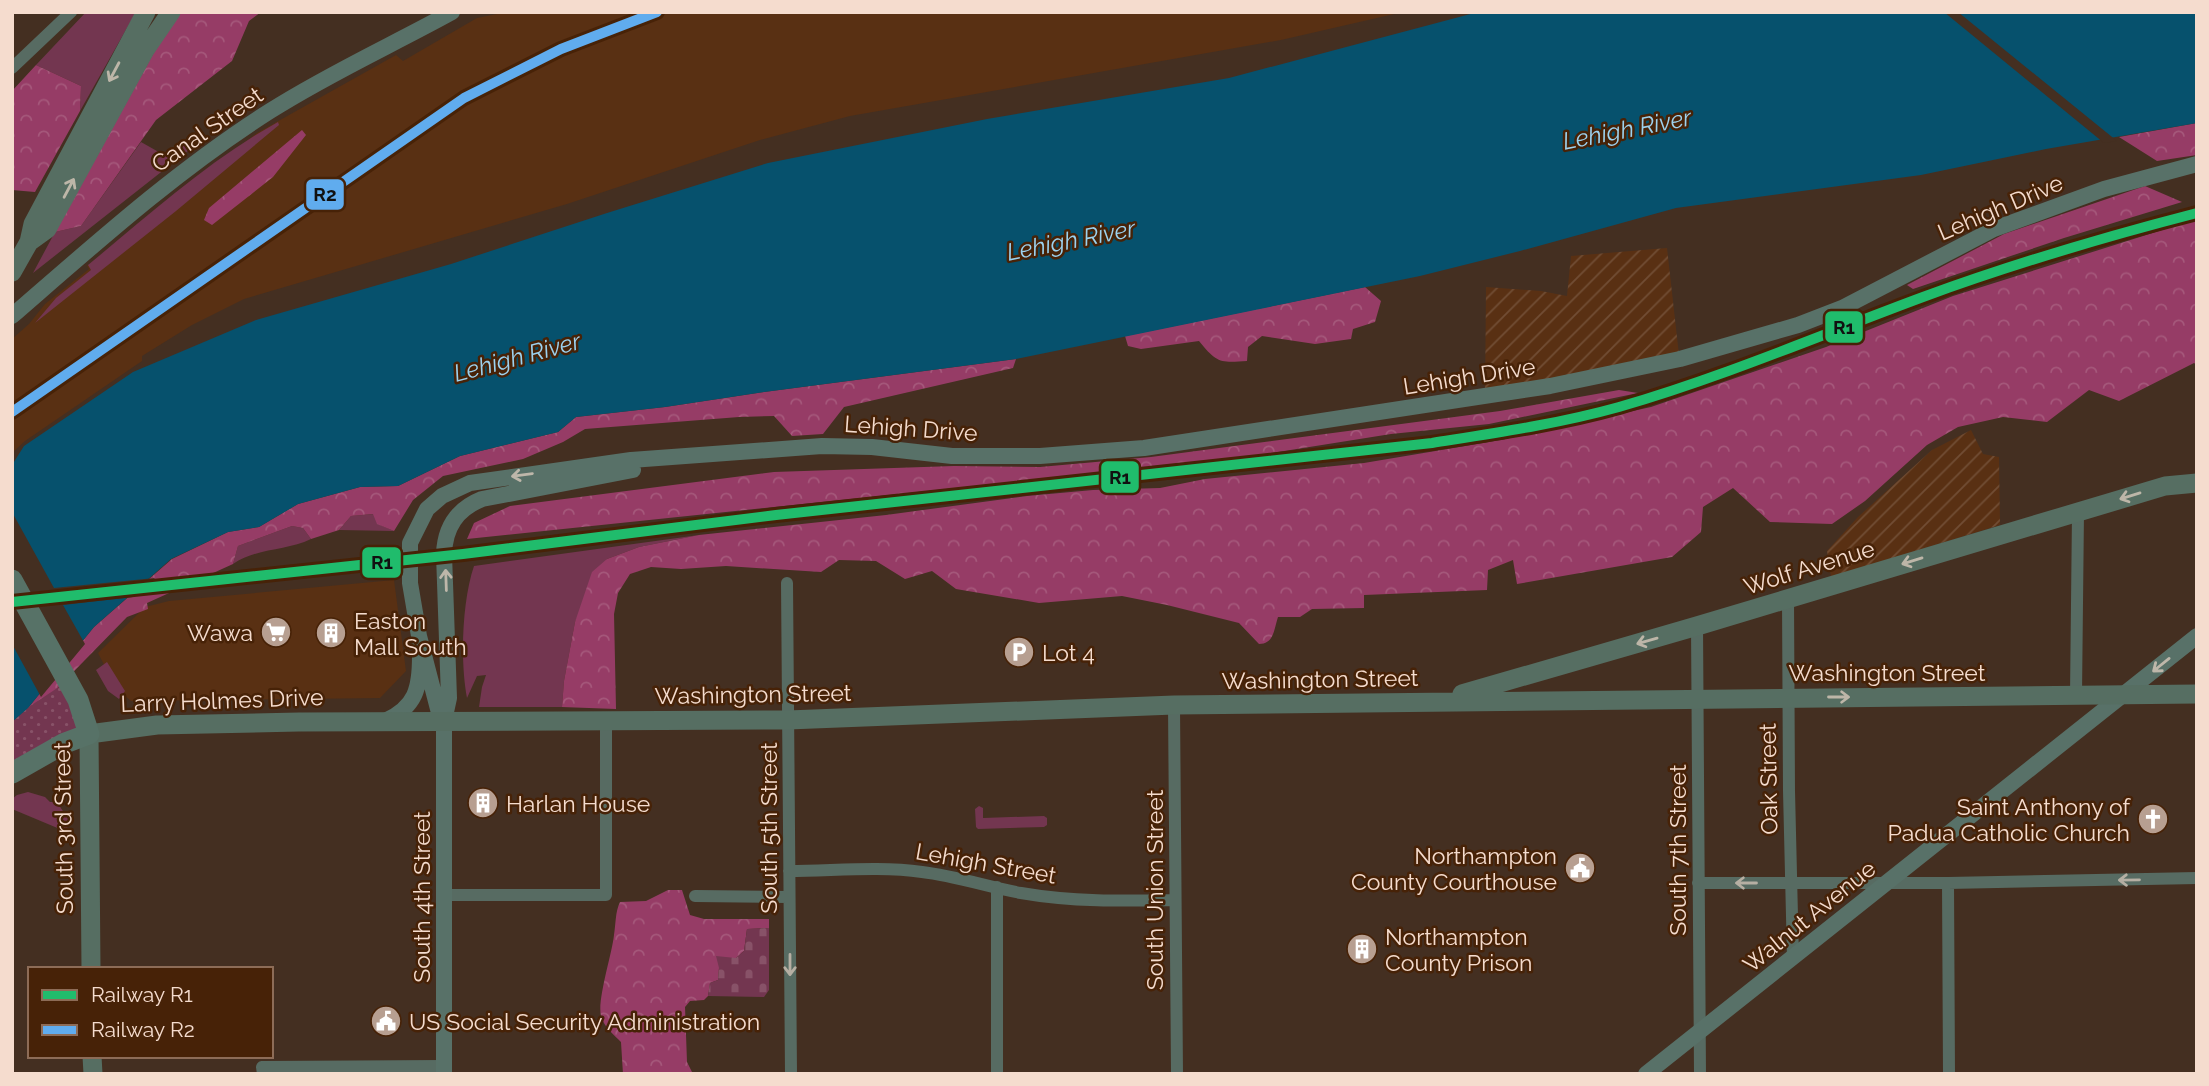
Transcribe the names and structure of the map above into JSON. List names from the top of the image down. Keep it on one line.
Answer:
{"streets":{"highway":["Larry Holmes Drive","South 3rd Street"],"main road":["Wolf Avenue","Washington Street"],"street":["Canal Street","Lehigh Drive","Oak Street","South 5th Street","South 7th Street","Lehigh Street","South Union Street","South 4th Street","Walnut Avenue"]},"crossings":[["Lehigh Drive","Washington Street"],["Lehigh Drive","Larry Holmes Drive"],["Lehigh Drive","South 4th Street"],["Wolf Avenue","Washington Street"],["Wolf Avenue","Oak Street"],["Wolf Avenue","South 7th Street"],["Washington Street","Larry Holmes Drive"],["Washington Street","Oak Street"],["Washington Street","South 5th Street"],["Washington Street","South 7th Street"],["Washington Street","South Union Street"],["Washington Street","South 4th Street"],["Washington Street","Walnut Avenue"],["Larry Holmes Drive","South 3rd Street"],["Larry Holmes Drive","South 4th Street"],["Oak Street","Walnut Avenue"],["South 5th Street","Lehigh Street"],["South 7th Street","Walnut Avenue"],["Lehigh Street","South Union Street"]],"one_way":["Wolf Avenue","South 5th Street"],"water":["Lehigh River"],"places":{"supermarket":["Wawa"],"building":["Easton Mall South","Harlan House","Northampton County Prison"],"parking":["Lot 4"],"church":["Saint Anthony of Padua Catholic Church"],"public building":["Northampton County Courthouse","US Social Security Administration"]},"lines":["rail line R2","rail line R1"],"legend":["Railway R1","Railway R2"]}
